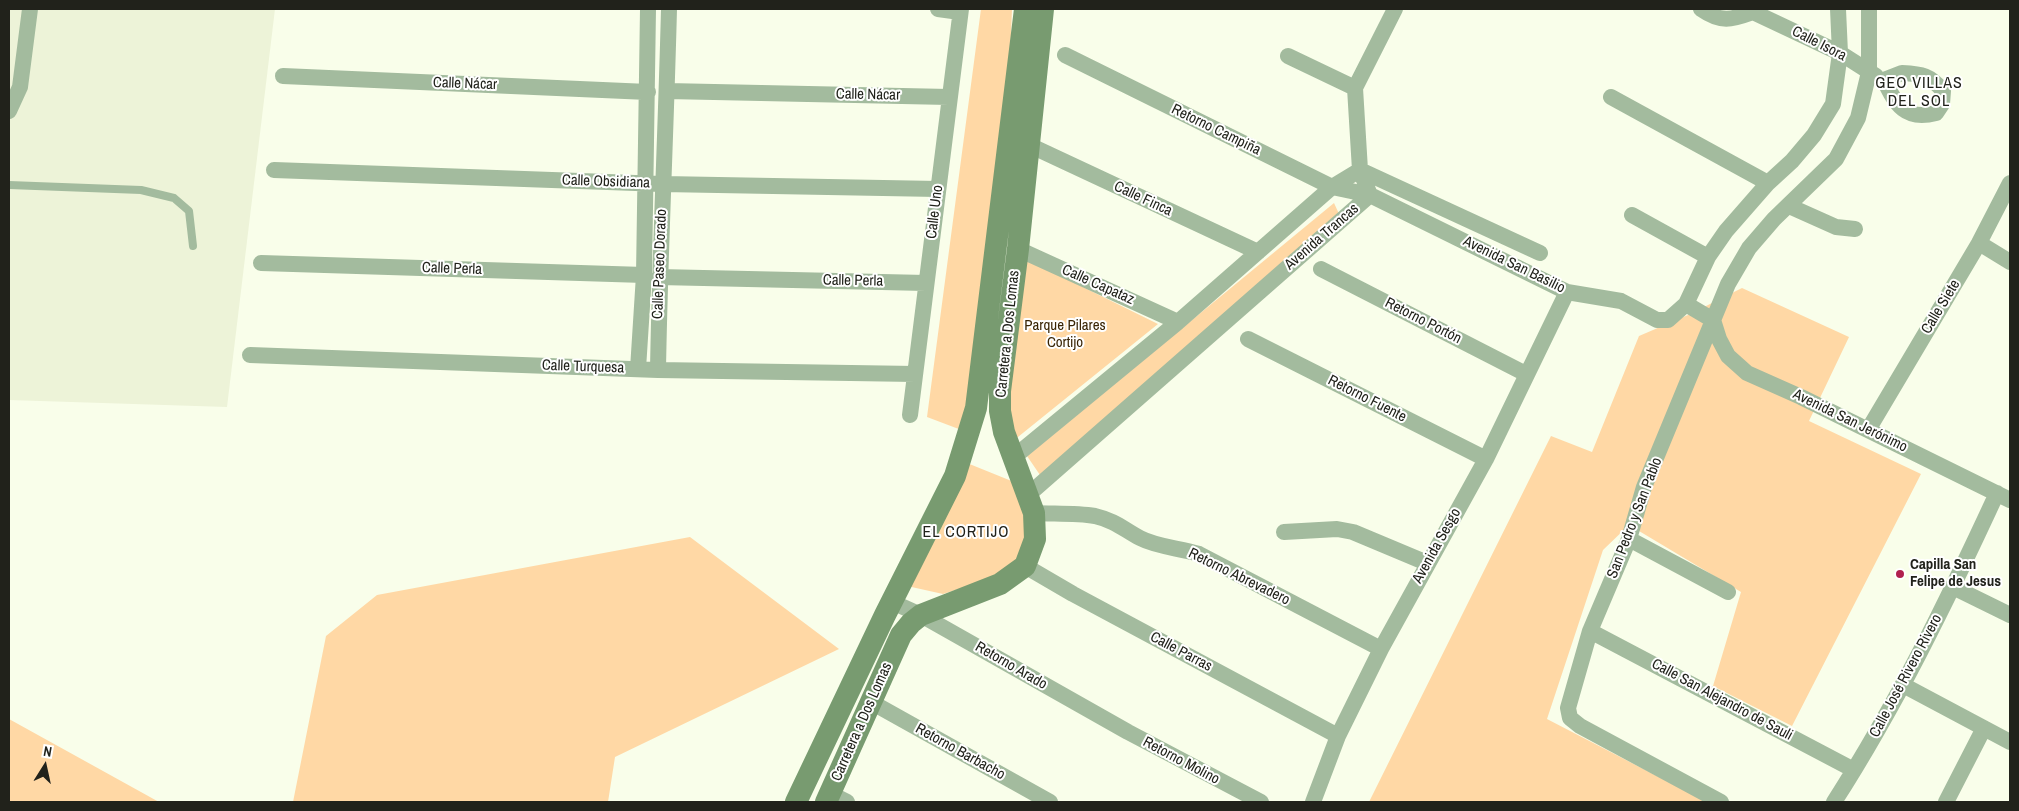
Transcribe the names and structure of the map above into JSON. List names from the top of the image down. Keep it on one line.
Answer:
{"streets":{"main road":["Carretera a Dos Lomas"],"street":["Calle Isora","Calle Nácar","Retorno Campiña","Calle Obsidiana","Calle Finca","Calle Uno","Avenida Trancas","Calle Paseo Dorado","Avenida San Basilio","Calle Perla","Calle Capataz","Calle Siete","Retorno Portón","Calle Turquesa","Retorno Fuente","Avenida San Jerónimo","San Pedro y San Pablo","Avenida Sesgo","Retorno Abrevadero","Calle Parras","Retorno Arado","Calle José Rivero Rivero","Calle San Alejandro de Sauli","Retorno Barbacho","Retorno Molino"]},"crossings":[["Calle Isora","San Pedro y San Pablo"],["Calle Nácar","Calle Uno"],["Calle Nácar","Calle Paseo Dorado"],["Retorno Campiña","Avenida Trancas"],["Retorno Campiña","Avenida San Basilio"],["Calle Obsidiana","Calle Uno"],["Calle Obsidiana","Calle Paseo Dorado"],["Calle Finca","Avenida Trancas"],["Calle Finca","Carretera a Dos Lomas"],["Calle Uno","Calle Perla"],["Calle Uno","Calle Turquesa"],["Avenida Trancas","Avenida San Basilio"],["Avenida Trancas","Calle Capataz"],["Avenida Trancas","Carretera a Dos Lomas"],["Avenida Trancas","Retorno Abrevadero"],["Calle Paseo Dorado","Calle Perla"],["Calle Paseo Dorado","Calle Turquesa"],["Avenida San Basilio","Avenida Sesgo"],["Calle Capataz","Carretera a Dos Lomas"],["Calle Siete","Avenida San Jerónimo"],["Retorno Portón","Avenida Sesgo"],["Carretera a Dos Lomas","Retorno Abrevadero"],["Carretera a Dos Lomas","Calle Parras"],["Carretera a Dos Lomas","Retorno Arado"],["Carretera a Dos Lomas","Retorno Barbacho"],["Retorno Fuente","Avenida Sesgo"],["Avenida San Jerónimo","San Pedro y San Pablo"],["Avenida San Jerónimo","Calle José Rivero Rivero"],["San Pedro y San Pablo","Calle San Alejandro de Sauli"],["Avenida Sesgo","Retorno Abrevadero"],["Avenida Sesgo","Calle Parras"],["Retorno Arado","Retorno Molino"],["Calle José Rivero Rivero","Calle San Alejandro de Sauli"]],"districts":["GEO VILLAS DEL SOL","EL CORTIJO"],"parks":["Parque Pilares Cortijo"],"places":["Capilla San Felipe de Jesus"],"north":"top"}
